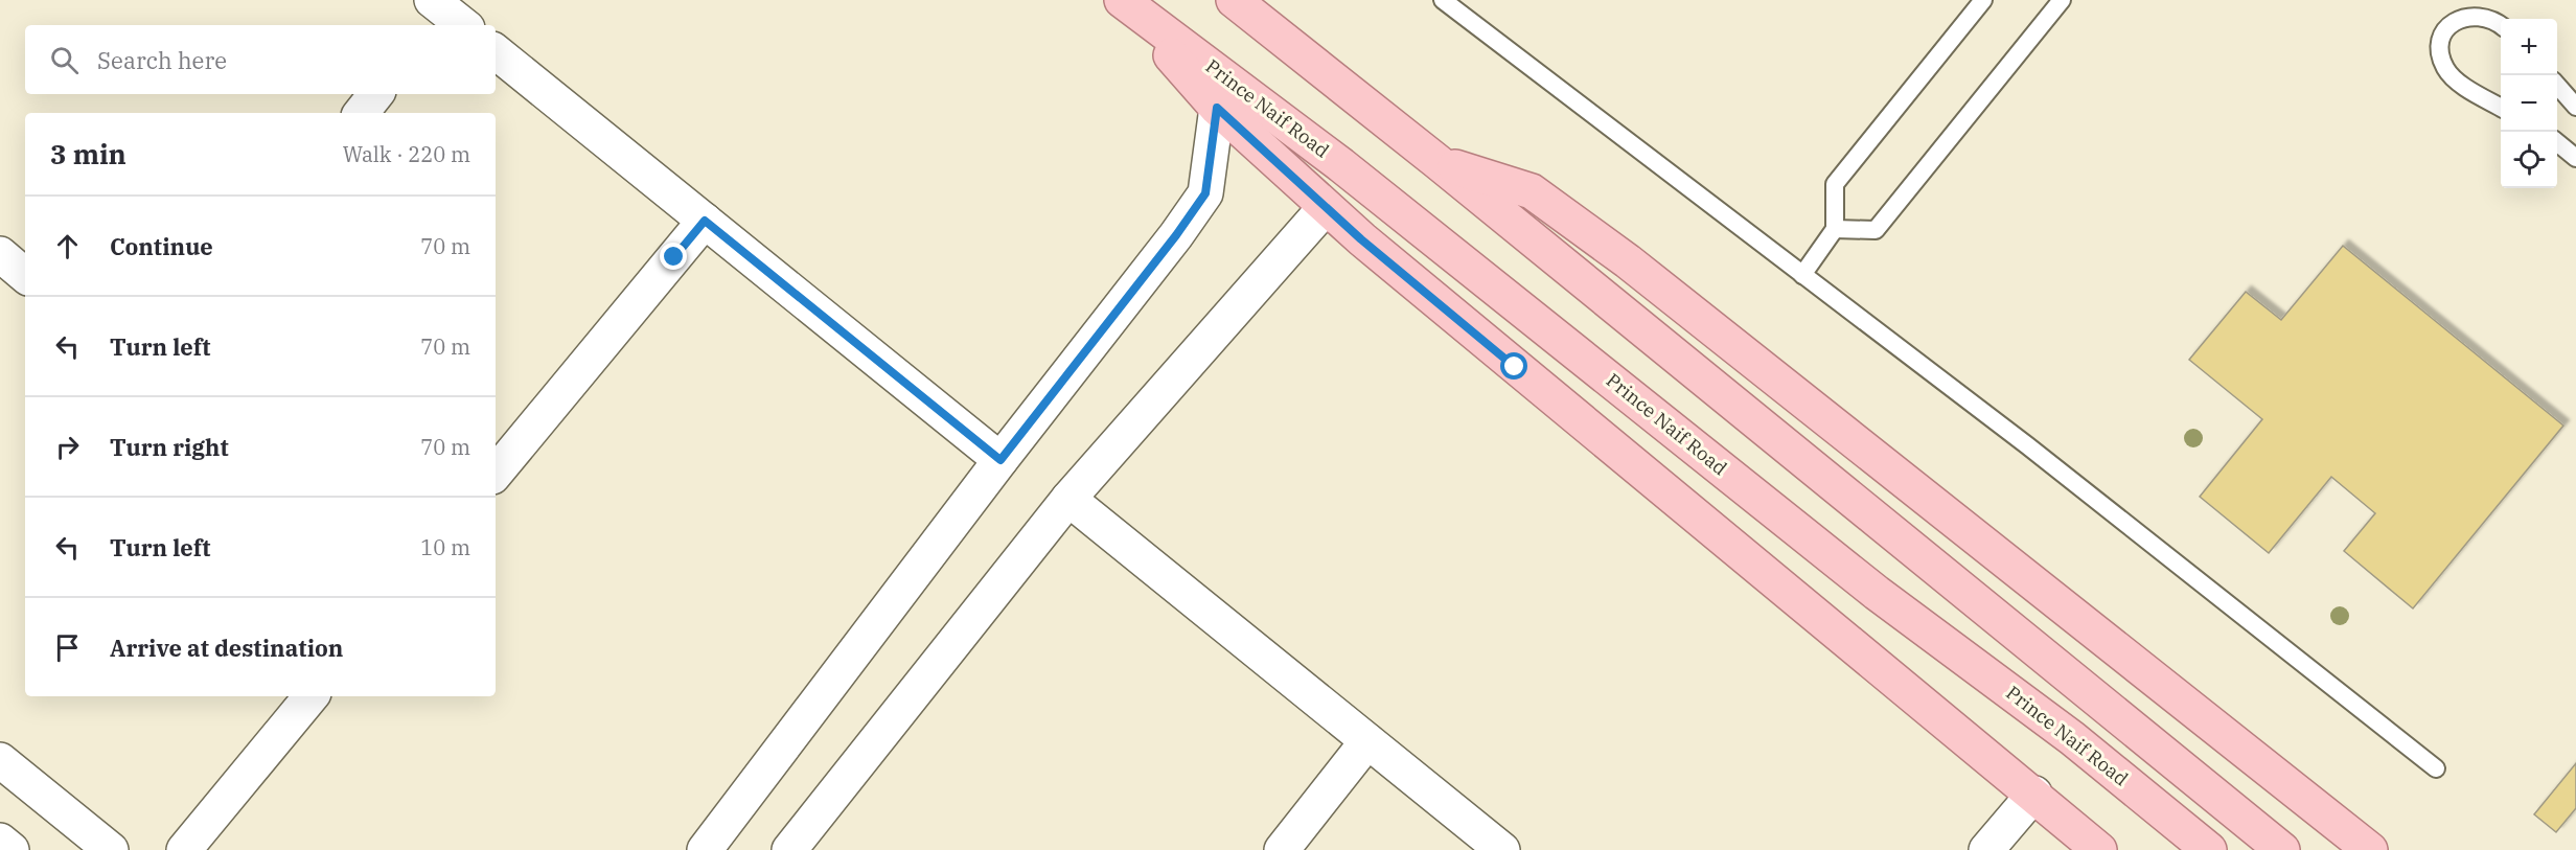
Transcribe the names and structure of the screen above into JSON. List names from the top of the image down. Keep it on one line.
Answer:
{"streets":{"main road":["Prince Naif Road"]},"page":{"map_buttons":["+","−"],"search":"Search here","heading":["3 min","Walk · 220 m"],"list":[["Continue","70 m"],["Turn left","70 m"],["Turn right","70 m"],["Turn left","10 m"],"Arrive at destination"]}}
